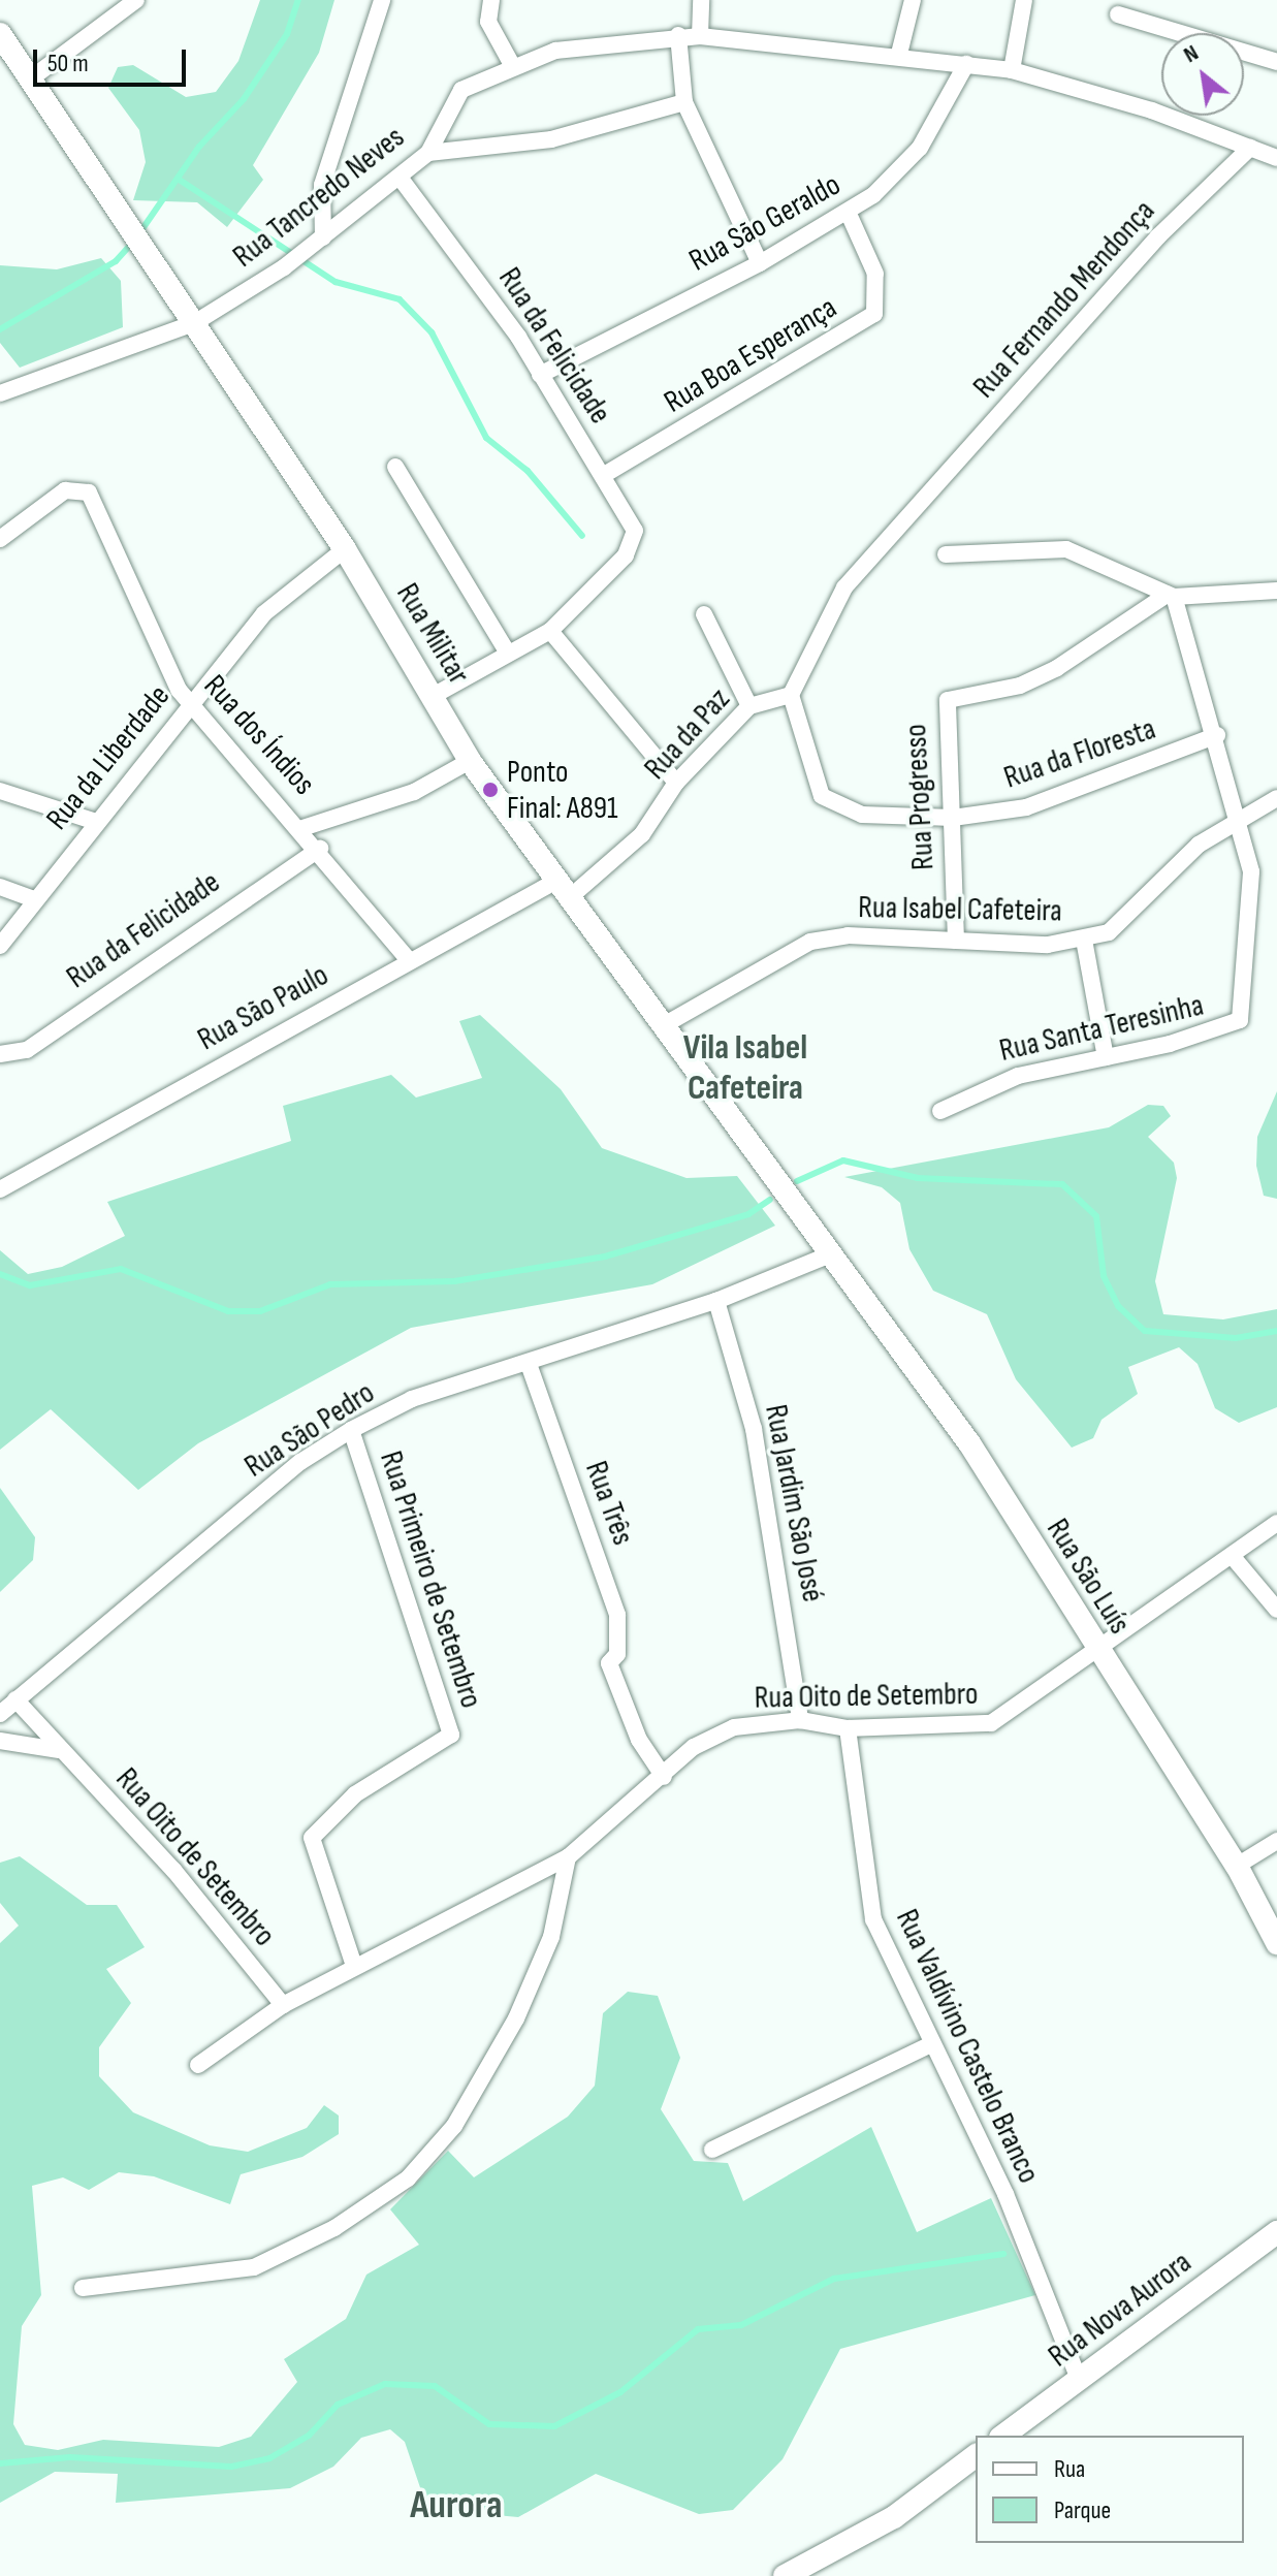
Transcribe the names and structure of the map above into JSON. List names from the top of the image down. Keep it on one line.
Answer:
{"streets":{"street":["Rua Tancredo Neves","Rua São Geraldo","Rua Fernando Mendonça","Rua da Felicidade","Rua Boa Esperança","Rua Militar","Rua da Paz","Rua dos Índios","Rua da Floresta","Rua da Liberdade","Rua Progresso","Rua Isabel Cafeteira","Rua São Paulo","Rua Santa Teresinha","Rua São Pedro","Rua Três","Rua Jardim São José","Rua São Luís","Rua Primeiro de Setembro","Rua Oito de Setembro","Rua Valdívino Castelo Branco","Rua Nova Aurora"]},"crossings":[["Rua Tancredo Neves","Rua São Geraldo"],["Rua Tancredo Neves","Rua Fernando Mendonça"],["Rua Tancredo Neves","Rua da Felicidade"],["Rua Tancredo Neves","Rua Militar"],["Rua São Geraldo","Rua da Felicidade"],["Rua São Geraldo","Rua Boa Esperança"],["Rua Fernando Mendonça","Rua da Paz"],["Rua Fernando Mendonça","Rua da Floresta"],["Rua da Felicidade","Rua Boa Esperança"],["Rua da Felicidade","Rua dos Índios"],["Rua Militar","Rua da Paz"],["Rua Militar","Rua da Liberdade"],["Rua Militar","Rua Isabel Cafeteira"],["Rua Militar","Rua São Paulo"],["Rua Militar","Rua São Pedro"],["Rua Militar","Rua São Luís"],["Rua da Paz","Rua da Floresta"],["Rua da Paz","Rua São Paulo"],["Rua dos Índios","Rua da Liberdade"],["Rua dos Índios","Rua São Paulo"],["Rua da Floresta","Rua Progresso"],["Rua da Floresta","Rua Santa Teresinha"],["Rua Progresso","Rua Isabel Cafeteira"],["Rua Progresso","Rua Santa Teresinha"],["Rua Isabel Cafeteira","Rua Santa Teresinha"],["Rua São Pedro","Rua Três"],["Rua São Pedro","Rua Jardim São José"],["Rua São Pedro","Rua São Luís"],["Rua São Pedro","Rua Primeiro de Setembro"],["Rua São Pedro","Rua Oito de Setembro"],["Rua Três","Rua Oito de Setembro"],["Rua Jardim São José","Rua Oito de Setembro"],["Rua São Luís","Rua Oito de Setembro"],["Rua Primeiro de Setembro","Rua Oito de Setembro"],["Rua Oito de Setembro","Rua Valdívino Castelo Branco"],["Rua Valdívino Castelo Branco","Rua Nova Aurora"]],"districts":["Vila Isabel Cafeteira","Aurora"],"places":["Ponto Final: A891"],"legend":["Rua","Parque"],"scale_bar":"50 m","north":"top left"}
